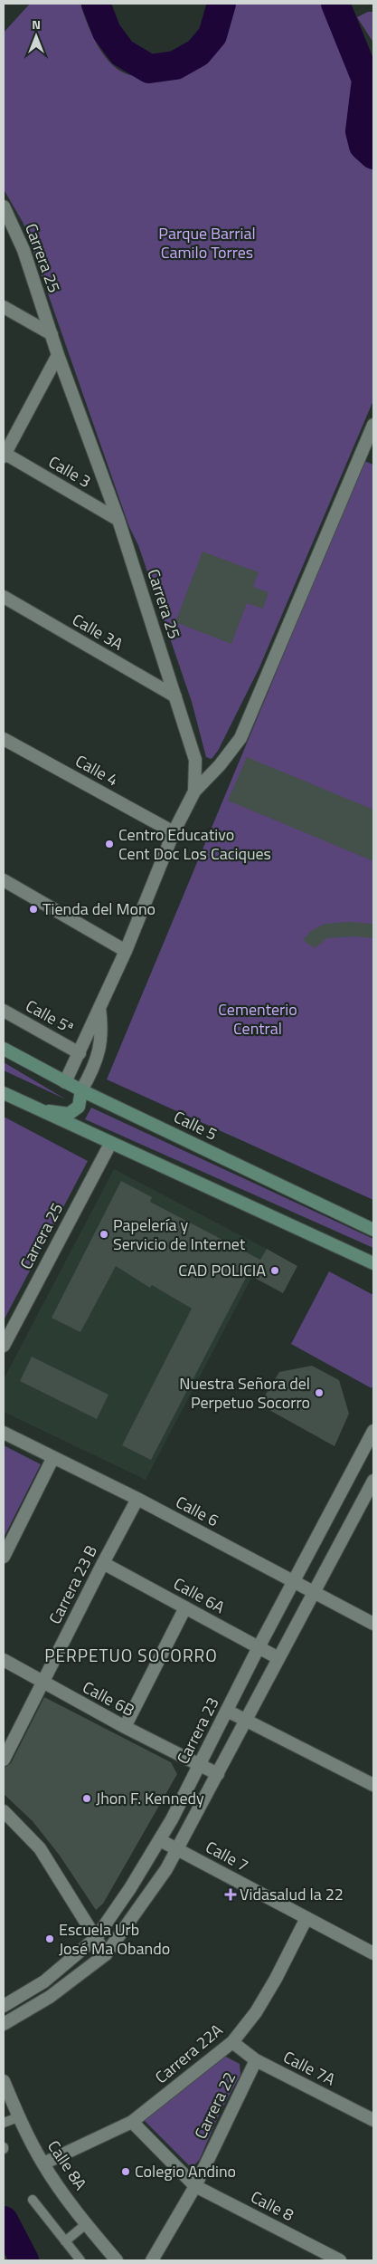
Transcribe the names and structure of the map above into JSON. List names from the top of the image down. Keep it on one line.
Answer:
{"streets":{"main road":["Calle 5"],"street":["Carrera 25","Calle 3","Calle 3A","Calle 4","Calle 5ª","Calle 6","Carrera 23 B","Calle 6A","Calle 6B","Carrera 23","Calle 7","Carrera 22A","Calle 7A","Carrera 22","Calle 8A","Calle 8"]},"crossings":[["Carrera 25","Calle 3"],["Carrera 25","Calle 3A"],["Carrera 25","Calle 4"],["Carrera 25","Calle 5ª"],["Carrera 25","Calle 5"],["Calle 6","Carrera 23 B"],["Calle 6","Carrera 23"],["Carrera 23 B","Calle 6A"],["Carrera 23 B","Calle 6B"],["Calle 6A","Carrera 23"],["Calle 6B","Carrera 23"],["Carrera 23","Calle 7"],["Calle 7","Carrera 22A"],["Carrera 22A","Calle 7A"],["Carrera 22A","Calle 8A"],["Carrera 22A","Calle 8"],["Calle 7A","Carrera 22"],["Carrera 22","Calle 8"]],"districts":["PERPETUO SOCORRO"],"parks":["Parque Barrial Camilo Torres","Cementerio Central"],"places":{"other":["Centro Educativo Cent Doc Los Caciques","Tienda del Mono","Papelería y Servicio de Internet","CAD POLICIA","Nuestra Señora del Perpetuo Socorro","Jhon F. Kennedy","Escuela Urb José Ma Obando","Colegio Andino"],"health":["Vidasalud la 22"]},"north":"top"}
